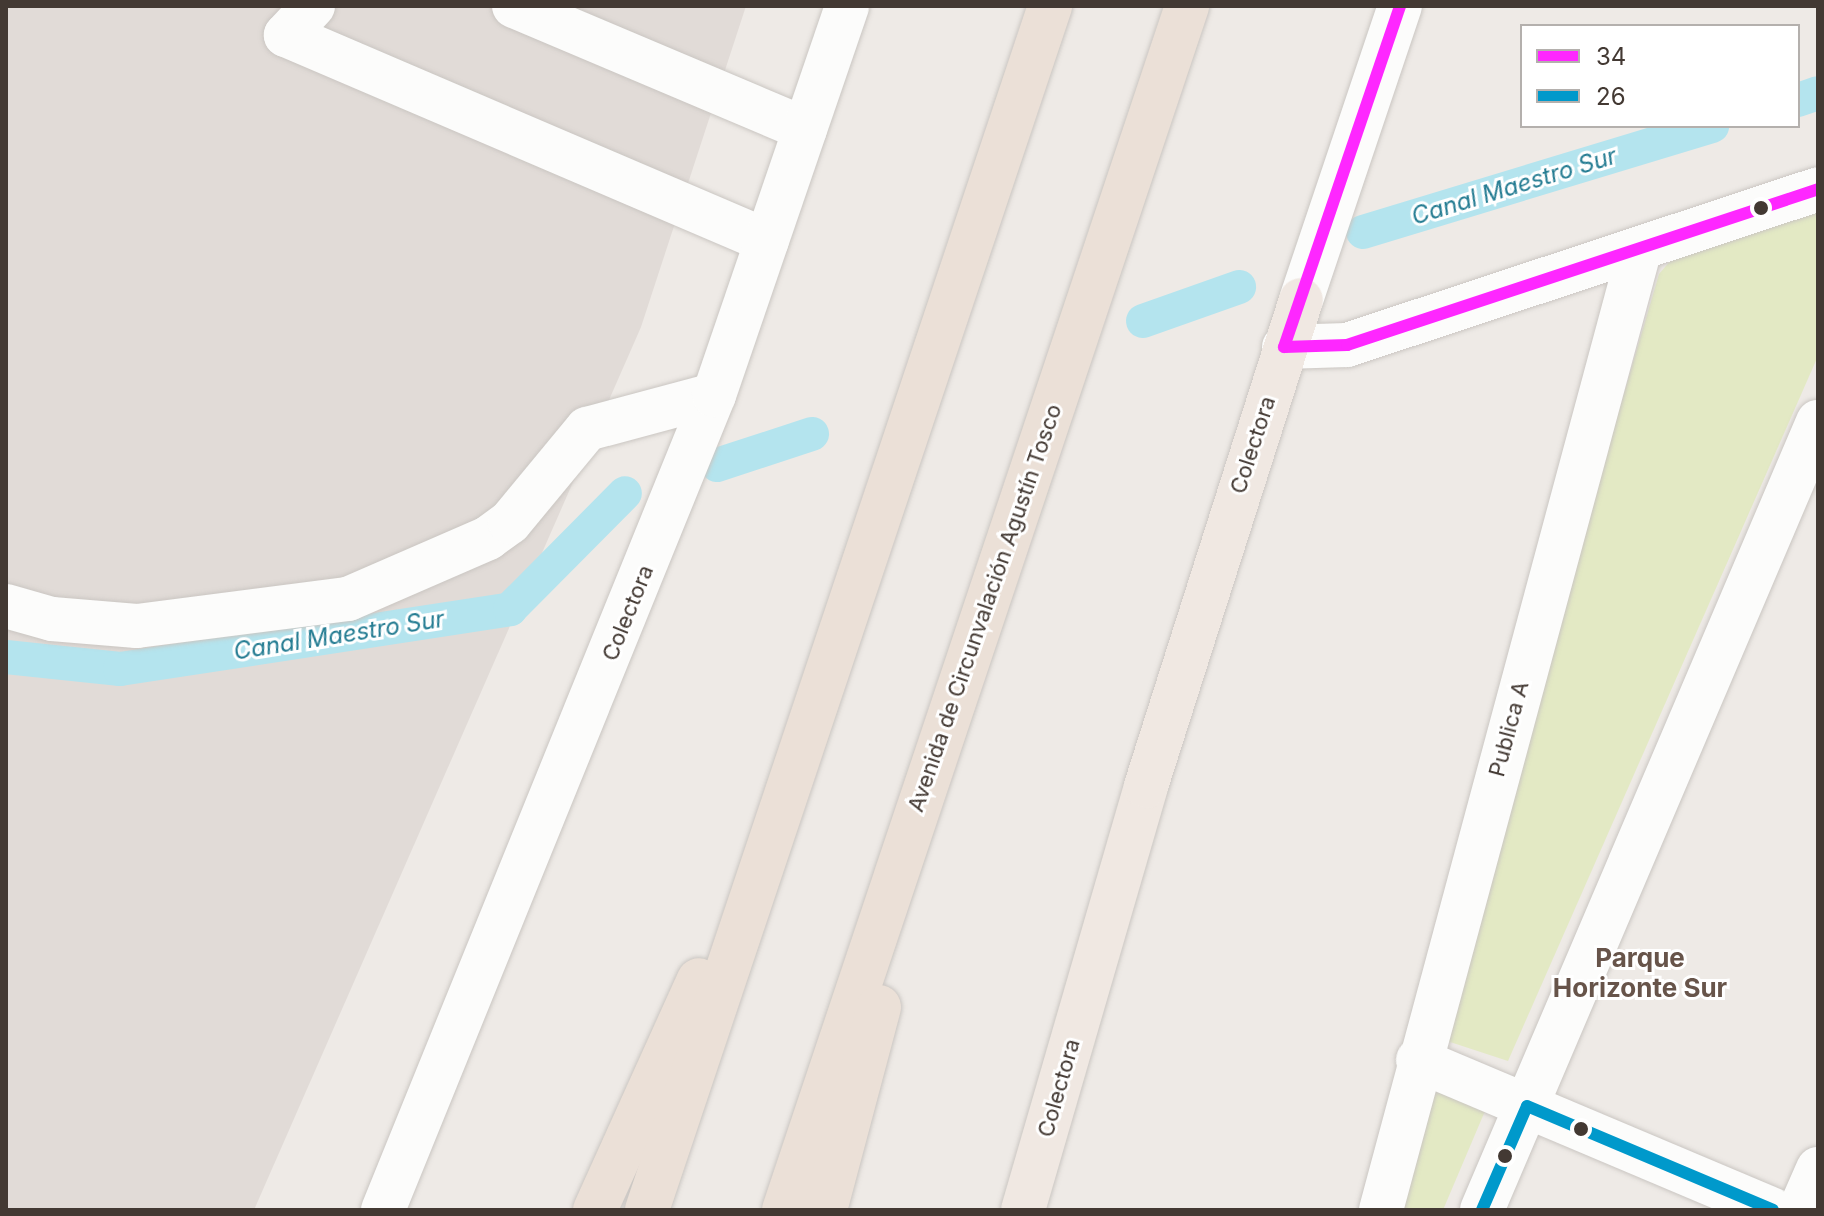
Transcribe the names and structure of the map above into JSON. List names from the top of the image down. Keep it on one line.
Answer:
{"streets":{"highway":["Avenida de Circunvalación Agustín Tosco"],"main road":["Colectora"],"street":["Publica A"]},"districts":["Parque Horizonte Sur"],"water":["Canal Maestro Sur"],"lines":["transit line 34","transit line 26"],"legend":["34","26"]}
